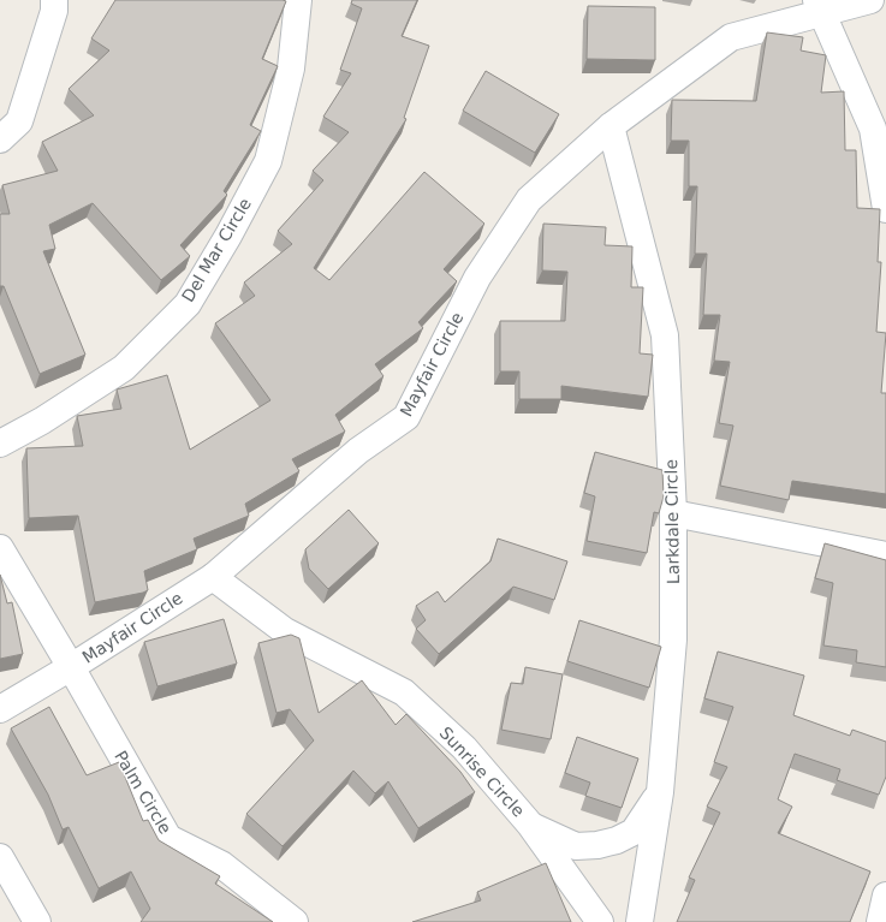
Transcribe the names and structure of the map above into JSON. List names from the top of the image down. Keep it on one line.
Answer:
{"streets":{"street":["Del Mar Circle","Mayfair Circle","Larkdale Circle","Sunrise Circle","Palm Circle"]},"crossings":[["Mayfair Circle","Larkdale Circle"],["Mayfair Circle","Sunrise Circle"],["Mayfair Circle","Palm Circle"]]}
